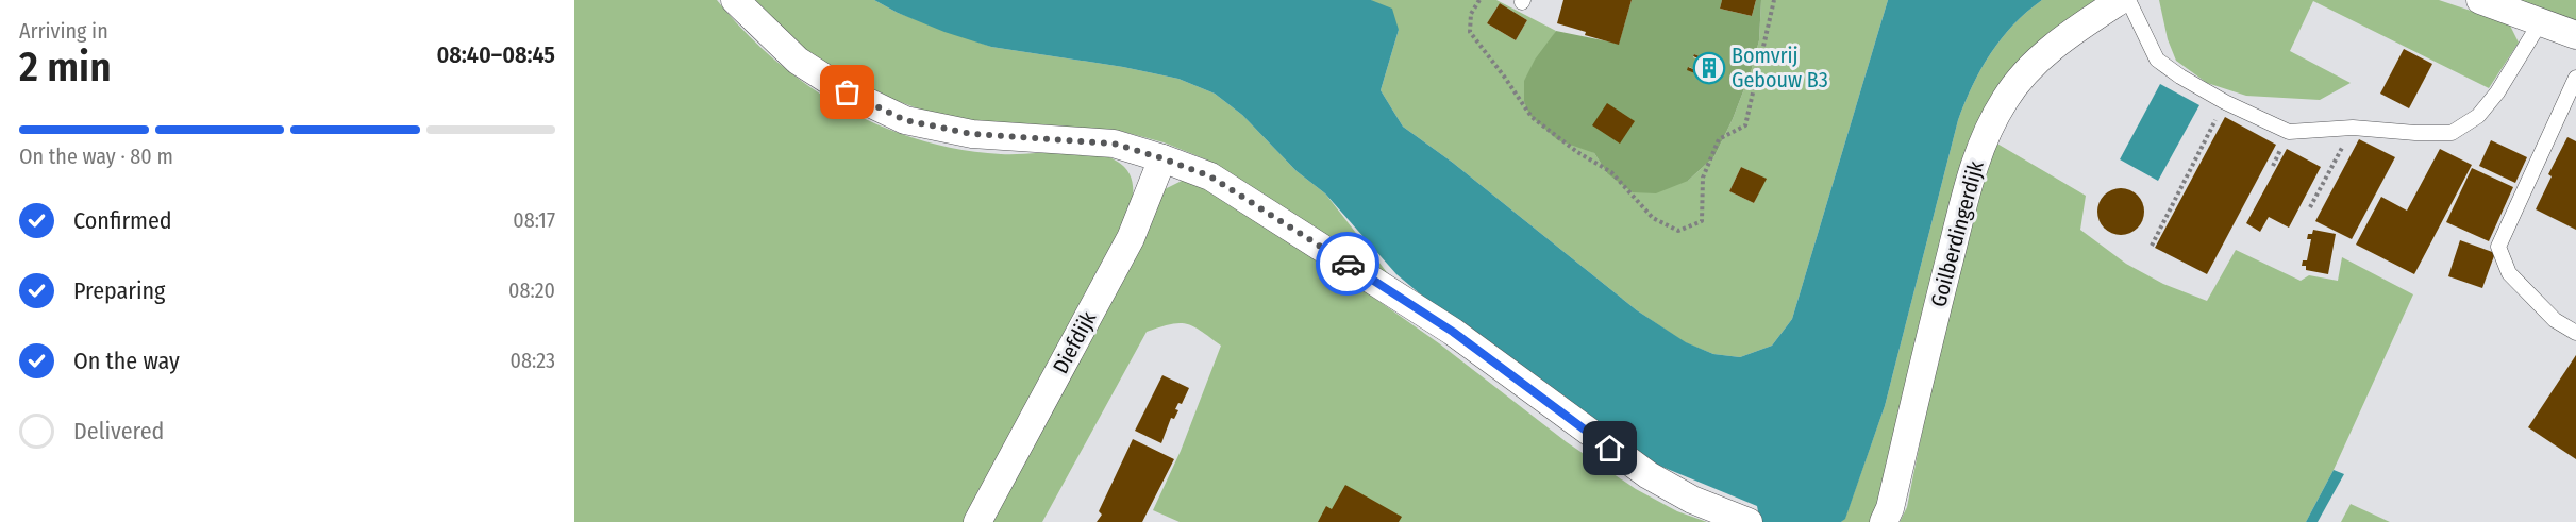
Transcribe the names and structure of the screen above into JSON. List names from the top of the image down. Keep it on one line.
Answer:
{"streets":{"street":["Goilberdingerdijk","Diefdijk"]},"places":{"building":["Bomvrij Gebouw B3"]},"page":{"heading":["2 min","Arriving in","08:40–08:45"],"bar":"On the way · 80 m","list":[["Confirmed","08:17"],["Preparing","08:20"],["On the way","08:23"],"Delivered"]}}
